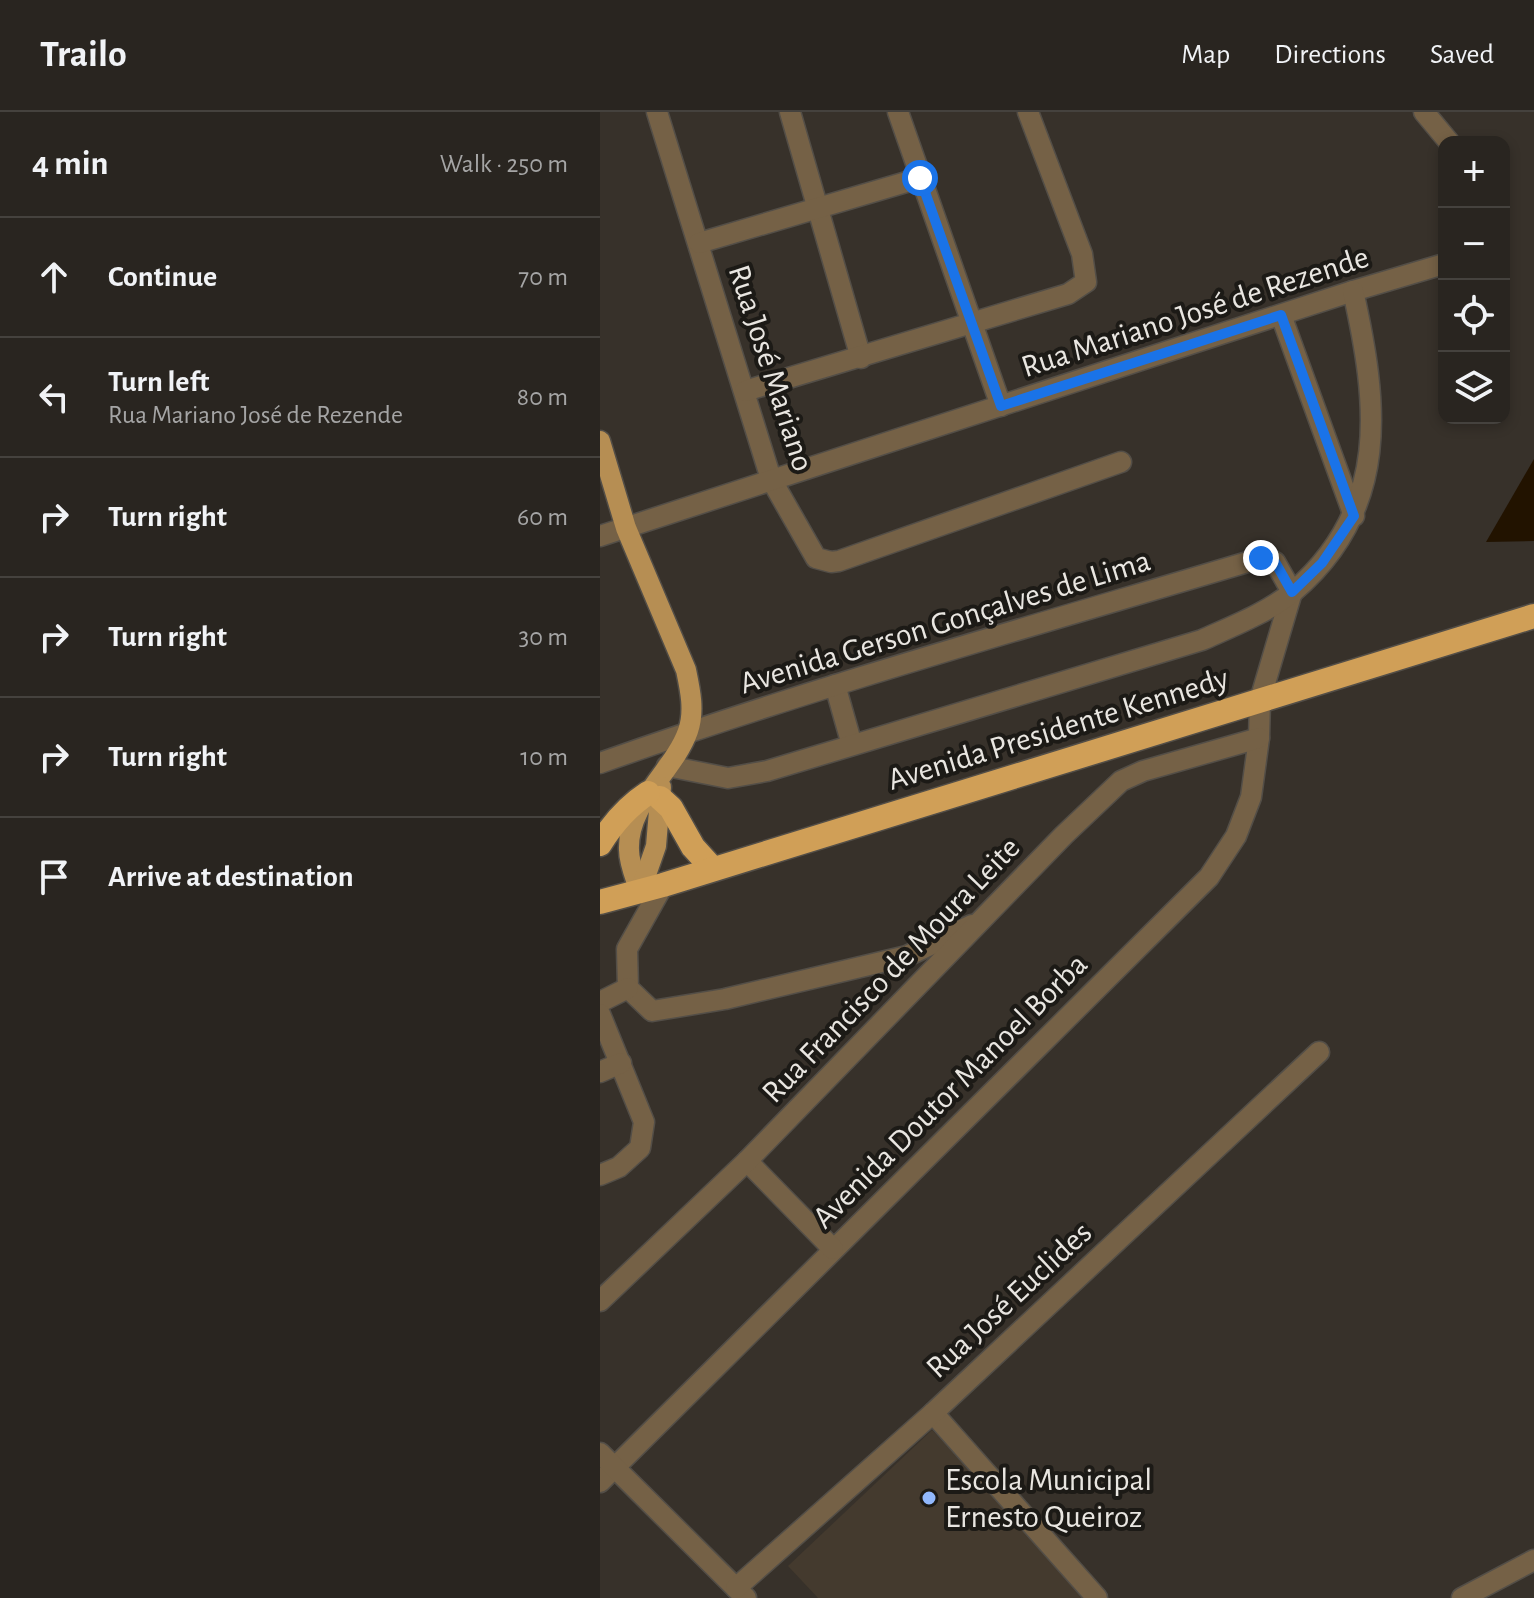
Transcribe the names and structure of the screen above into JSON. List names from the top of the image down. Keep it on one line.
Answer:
{"streets":{"highway":["Avenida Presidente Kennedy"],"street":["Rua Mariano José de Rezende","Rua José Mariano","Avenida Gerson Gonçalves de Lima","Rua Francisco de Moura Leite","Avenida Doutor Manoel Borba","Rua José Euclides"]},"crossings":[["Rua Mariano José de Rezende","Rua José Mariano"],["Avenida Gerson Gonçalves de Lima","Avenida Doutor Manoel Borba"],["Avenida Presidente Kennedy","Avenida Doutor Manoel Borba"],["Rua Francisco de Moura Leite","Avenida Doutor Manoel Borba"]],"places":["Escola Municipal Ernesto Queiroz"],"page":{"header":"Trailo","nav":["Map","Directions","Saved"],"heading":["4 min","Walk · 250 m"],"map_buttons":["+","−"],"list":[["Continue","70 m"],["Turn left","Rua Mariano José de Rezende","80 m"],["Turn right","60 m"],["Turn right","30 m"],["Turn right","10 m"],"Arrive at destination"]}}
